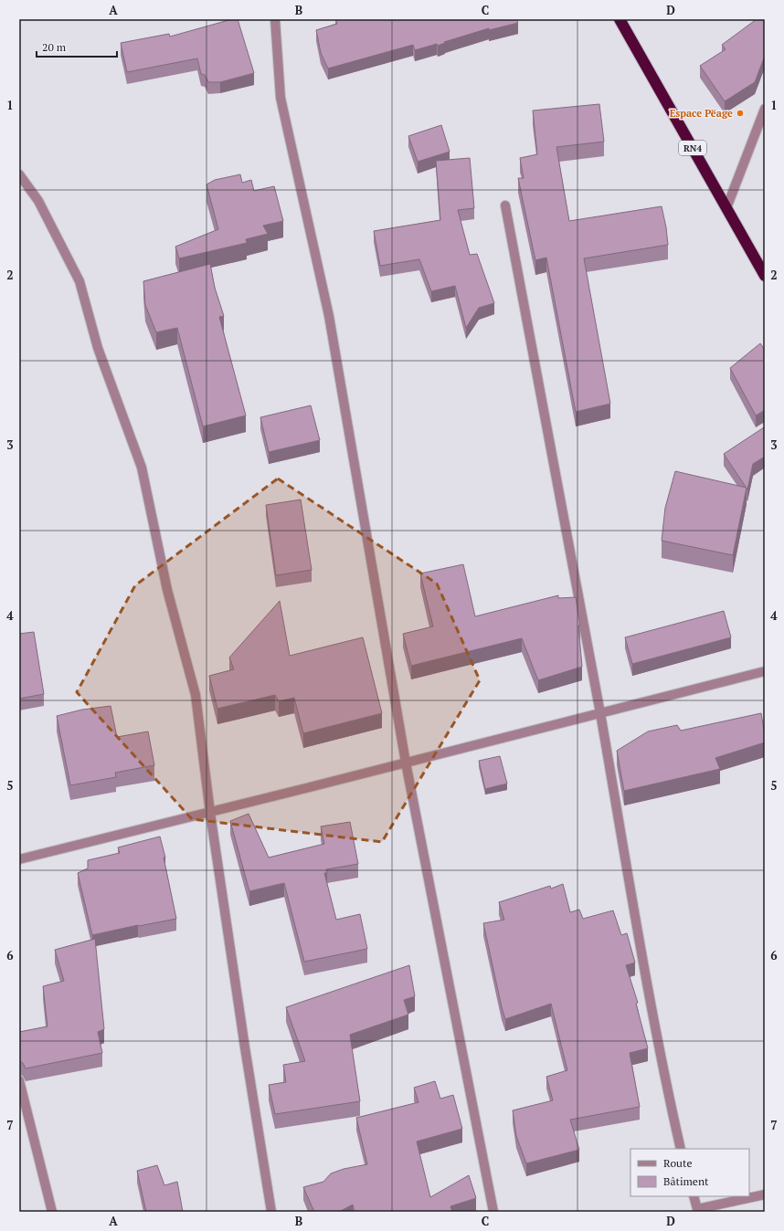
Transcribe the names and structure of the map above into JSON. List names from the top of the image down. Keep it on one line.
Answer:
{"streets":{"highway":["RN4"]},"places":["Espace Pëage"],"legend":["Route","Bâtiment"],"scale_bar":"20 m","grid":{"columns":["A","B","C","D"],"rows":["1","2","3","4","5","6","7"]}}
